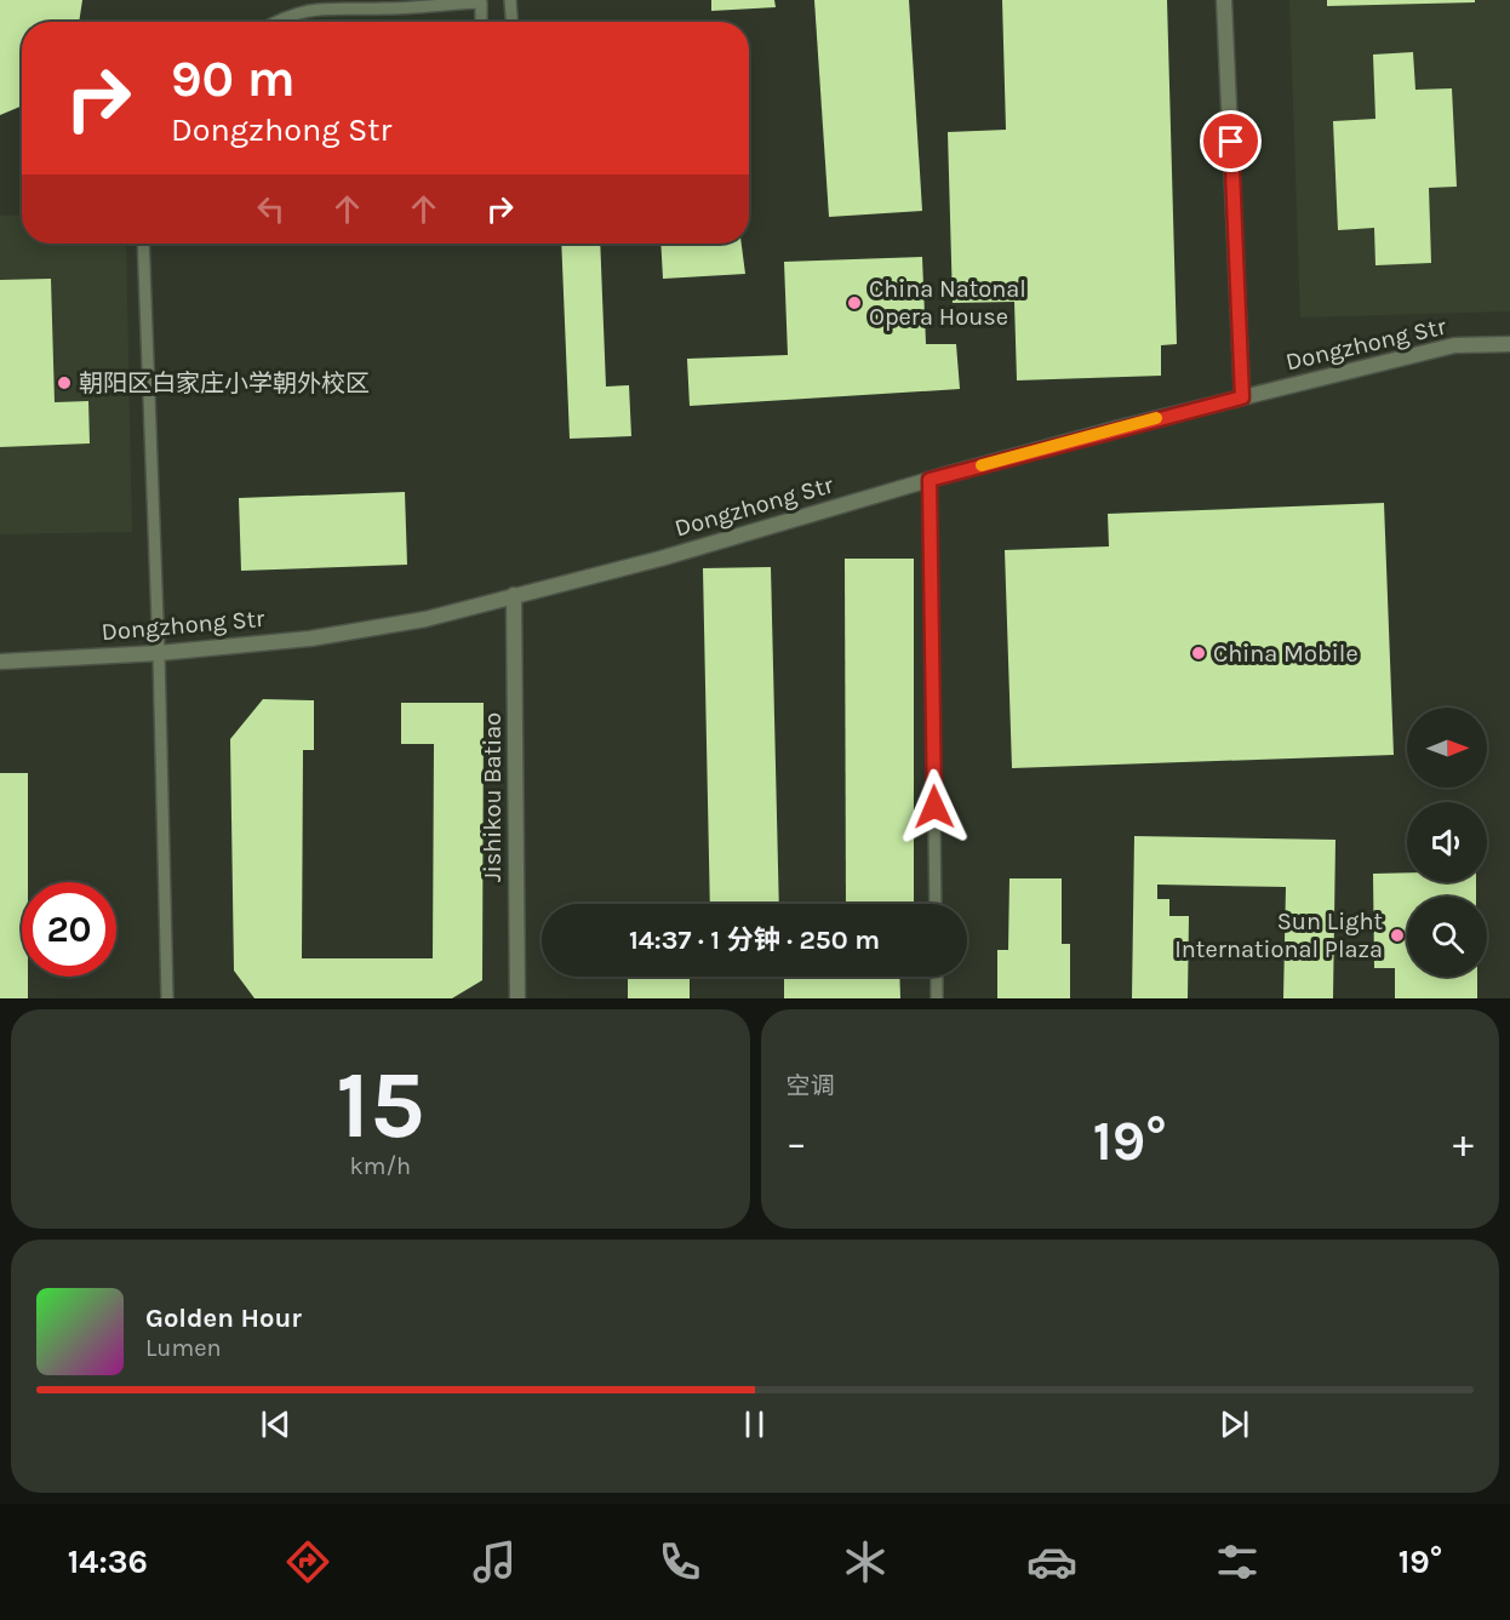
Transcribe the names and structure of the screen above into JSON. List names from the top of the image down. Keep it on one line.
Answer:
{"streets":{"street":["Dongzhong Str","Jishikou Batiao"]},"crossings":[["Dongzhong Str","Jishikou Batiao"]],"places":["China Natonal Opera House","朝阳区白家庄小学朝外校区","China Mobile","Sun Light International Plaza"],"north":"right","page":{"turn":["90 m","Dongzhong Str"],"limit":"20","trip":"14:37 · 1 分钟 · 250 m","tile":[["15","km/h"],"空调"],"heat":["−","19°","+"],"song":["Golden Hour","Lumen"],"tabs":["14:36","19°"]}}
